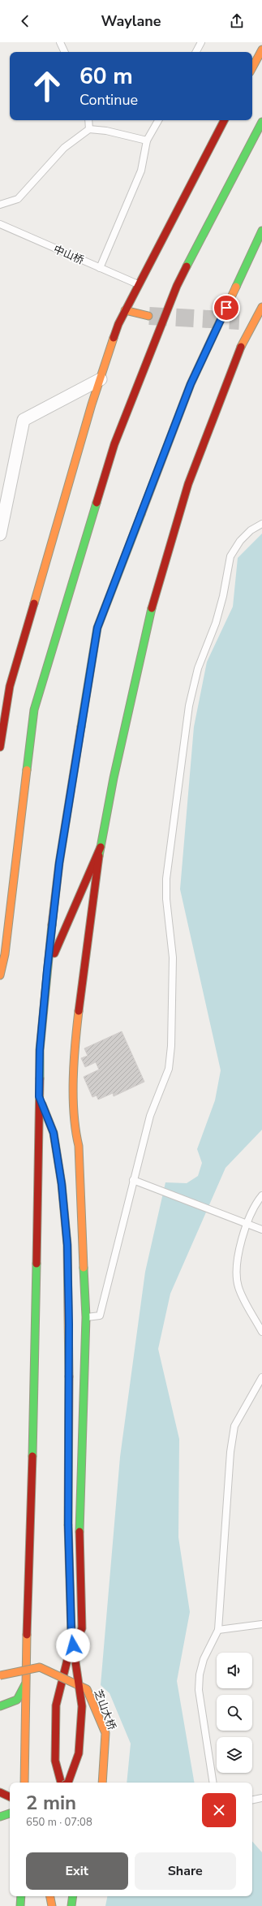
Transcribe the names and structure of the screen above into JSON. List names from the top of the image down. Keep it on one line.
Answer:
{"streets":{"main road":["芝山大桥"],"lane":["中山桥"]},"page":{"header":"Waylane","turn":["60 m","Continue"],"heading":["2 min","650 m · 07:08"],"buttons":["Exit","Share"]}}
